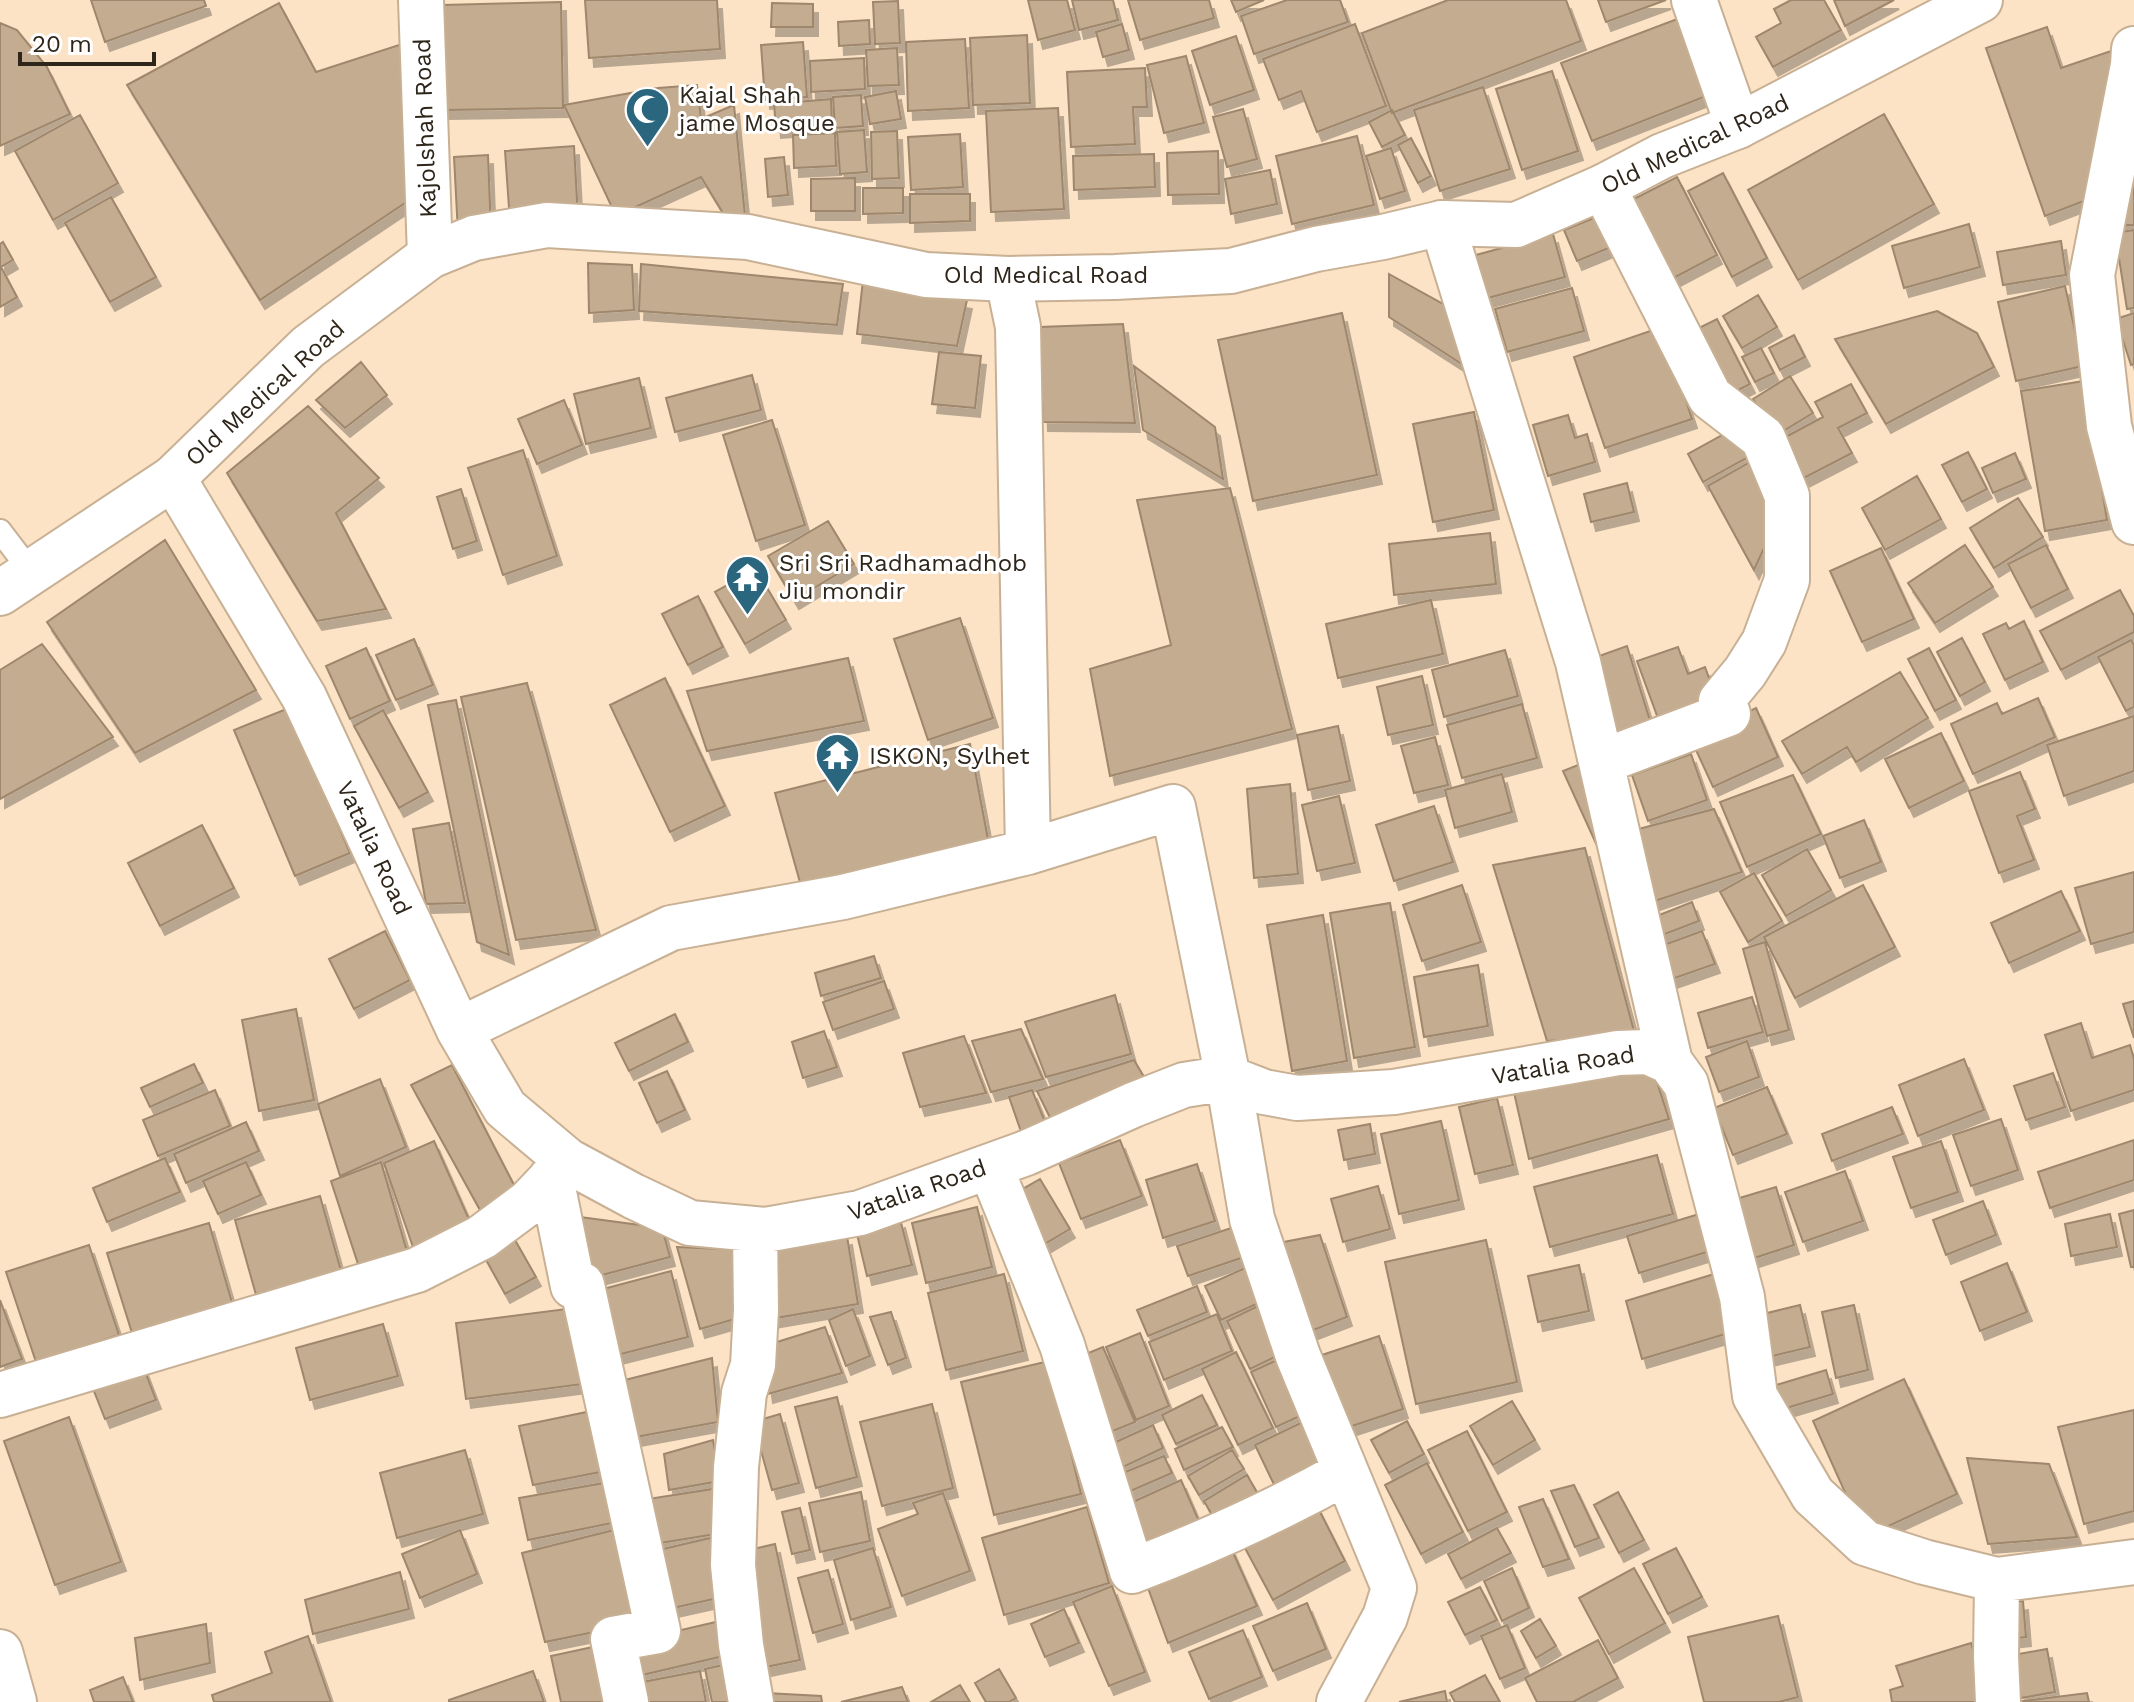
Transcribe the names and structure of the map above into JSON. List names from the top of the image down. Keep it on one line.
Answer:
{"streets":{"street":["Kajolshah Road","Old Medical Road","Vatalia Road"]},"crossings":[["Kajolshah Road","Old Medical Road"],["Old Medical Road","Vatalia Road"]],"places":{"mosque":["Kajal Shah jame Mosque"],"temple":["Sri Sri Radhamadhob Jiu mondir","ISKON, Sylhet"]},"scale_bar":"20 m"}
